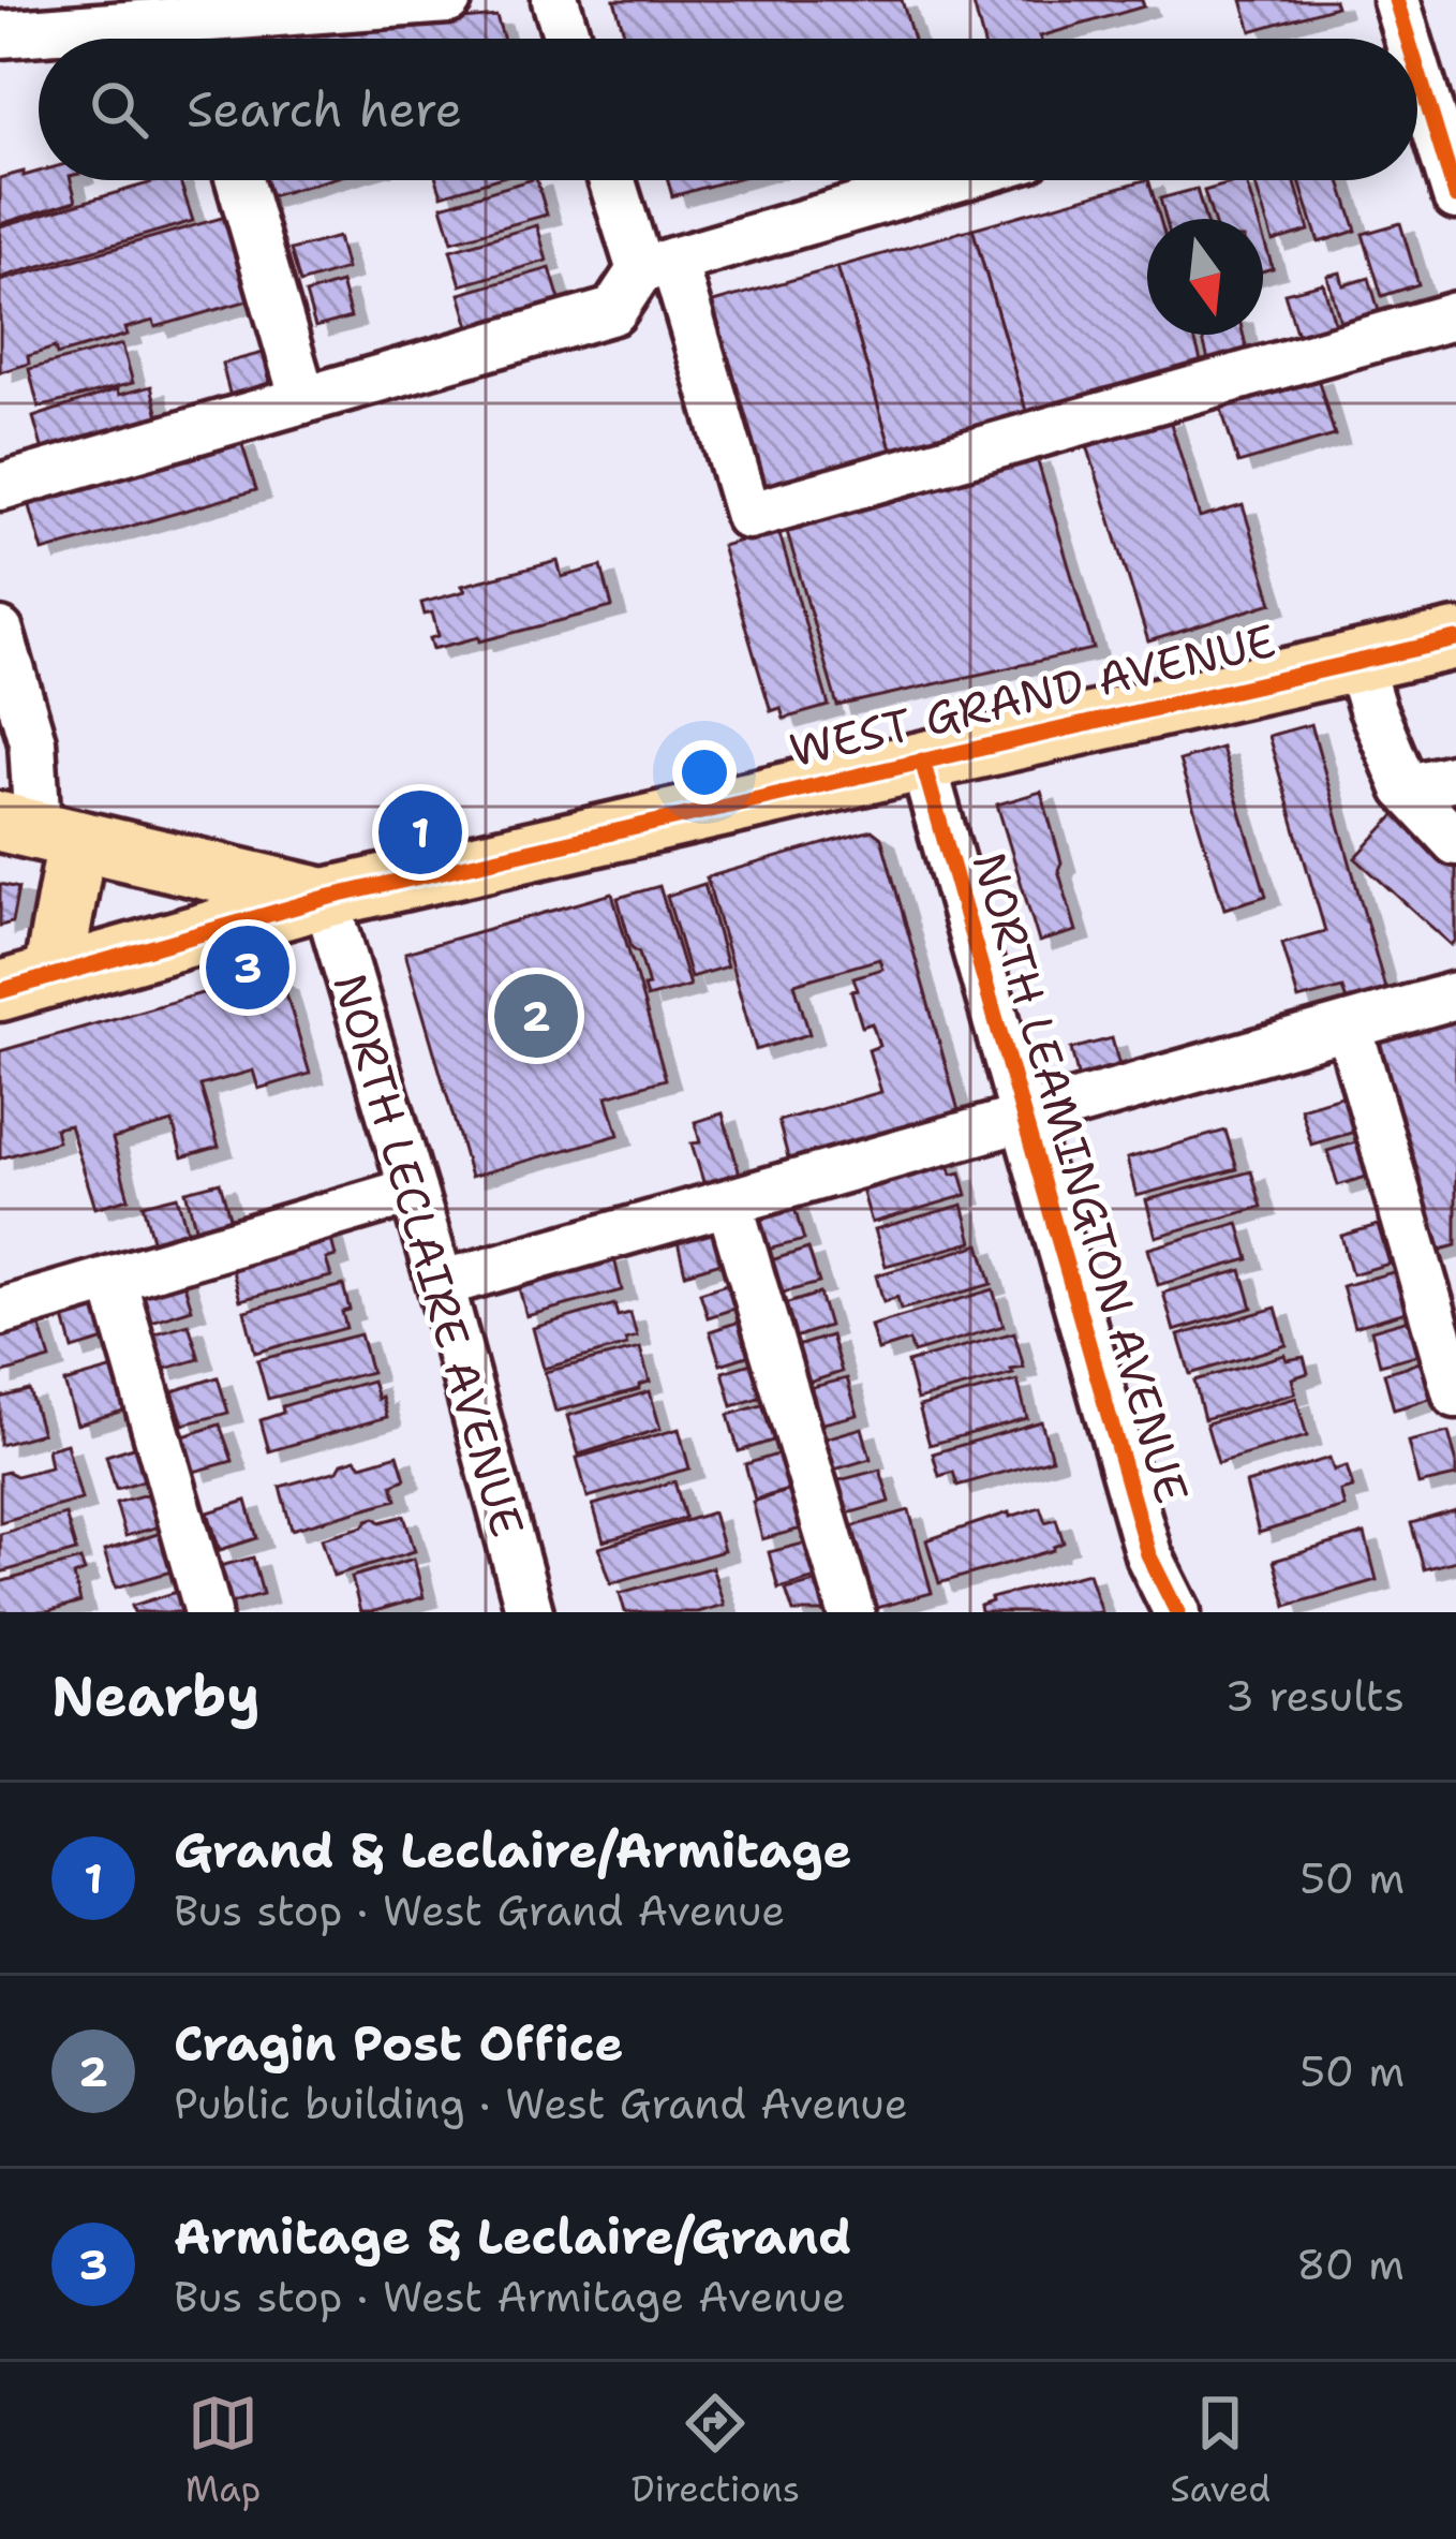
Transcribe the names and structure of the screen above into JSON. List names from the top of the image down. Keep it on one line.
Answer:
{"streets":{"main road":["WEST GRAND AVENUE"],"street":["NORTH LEAMINGTON AVENUE","NORTH LECLAIRE AVENUE"]},"crossings":[["WEST GRAND AVENUE","NORTH LEAMINGTON AVENUE"],["WEST GRAND AVENUE","NORTH LECLAIRE AVENUE"]],"north":"bottom","page":{"search":"Search here","pins":["1","3","2"],"heading":["Nearby","3 results"],"list":[{"mark":"1","name":"Grand & Leclaire/Armitage","note":"Bus stop · West Grand Avenue","value":"50 m"},{"mark":"2","name":"Cragin Post Office","note":"Public building · West Grand Avenue","value":"50 m"},{"mark":"3","name":"Armitage & Leclaire/Grand","note":"Bus stop · West Armitage Avenue","value":"80 m"}],"nav":["Map","Directions","Saved"]}}
